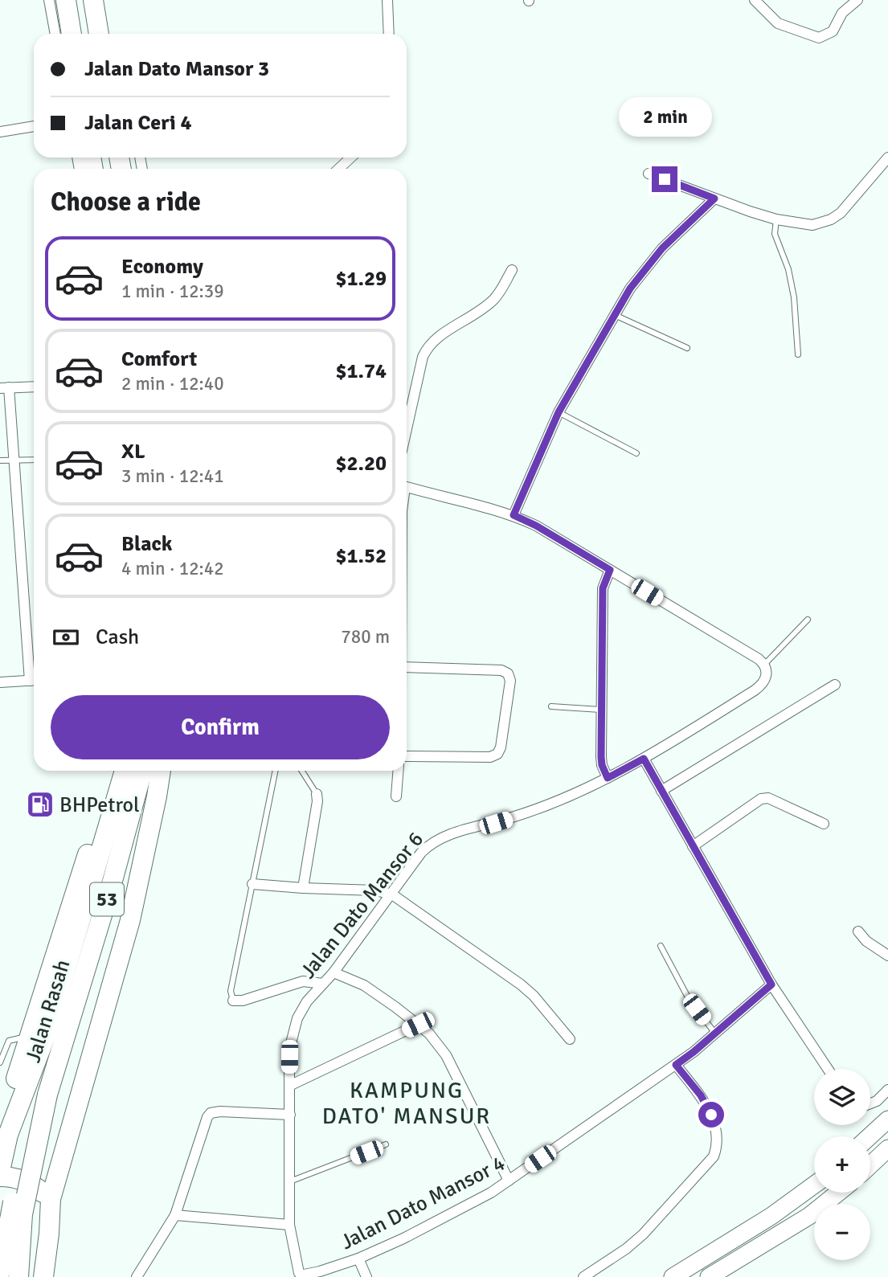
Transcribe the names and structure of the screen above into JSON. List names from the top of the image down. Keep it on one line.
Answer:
{"streets":{"highway":["53","Jalan Rasah"],"street":["Jalan Dato Mansor 6","Jalan Dato Mansor 4"]},"crossings":[["Jalan Dato Mansor 6","Jalan Dato Mansor 4"]],"districts":["KAMPUNG DATO' MANSUR"],"places":{"fuel station":["BHPetrol"]},"page":{"banner":["Jalan Dato Mansor 3","Jalan Ceri 4"],"bubble":"2 min","heading":"Choose a ride","list":[{"name":"Economy","note":"1 min · 12:39","value":"$1.29"},{"name":"Comfort","note":"2 min · 12:40","value":"$1.74"},{"name":"XL","note":"3 min · 12:41","value":"$2.20"},{"name":"Black","note":"4 min · 12:42","value":"$1.52"}],"pay":["Cash","780 m"],"buttons":"Confirm","map_buttons":["+","−"]}}
